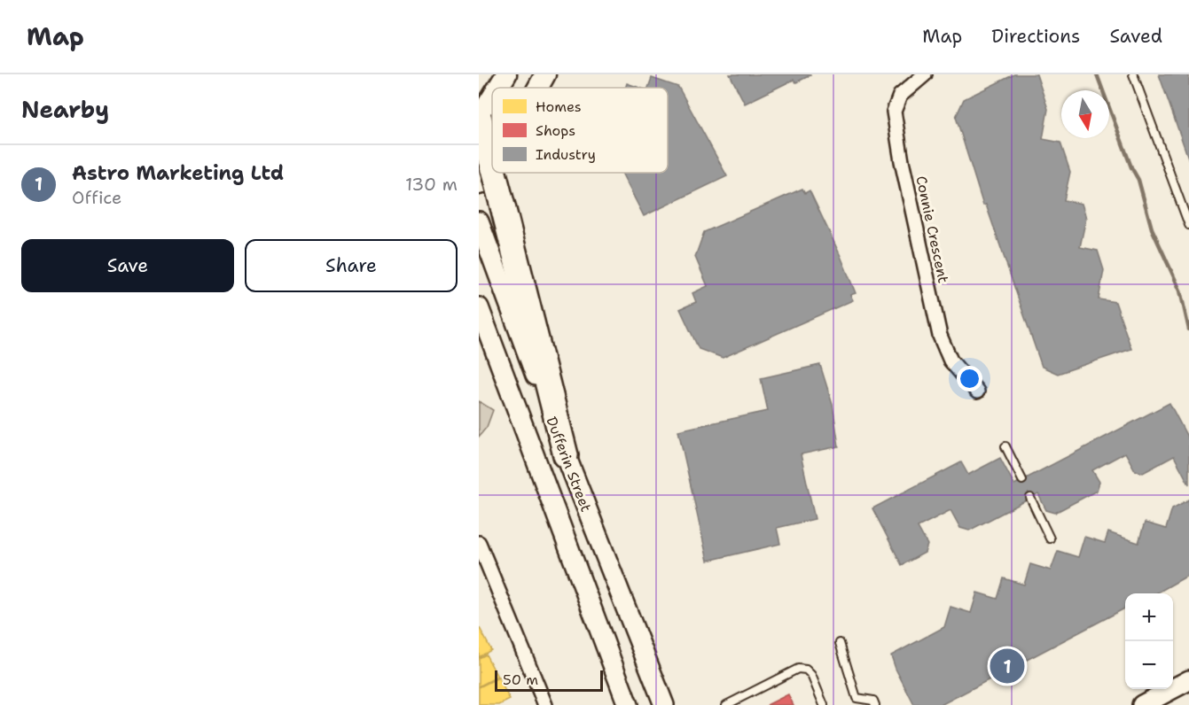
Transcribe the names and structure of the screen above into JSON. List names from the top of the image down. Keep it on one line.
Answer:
{"streets":{"main road":["Dufferin Street"],"street":["Connie Crescent"]},"legend":["Homes","Shops","Industry"],"scale_bar":"50 m","north":"bottom","page":{"header":"Map","nav":["Map","Directions","Saved"],"heading":"Nearby","list":[{"mark":"1","name":"Astro Marketing Ltd","note":"Office","value":"130 m"}],"buttons":["Save","Share"],"map_buttons":["+","−"],"pins":"1","scale":"50 m"}}
